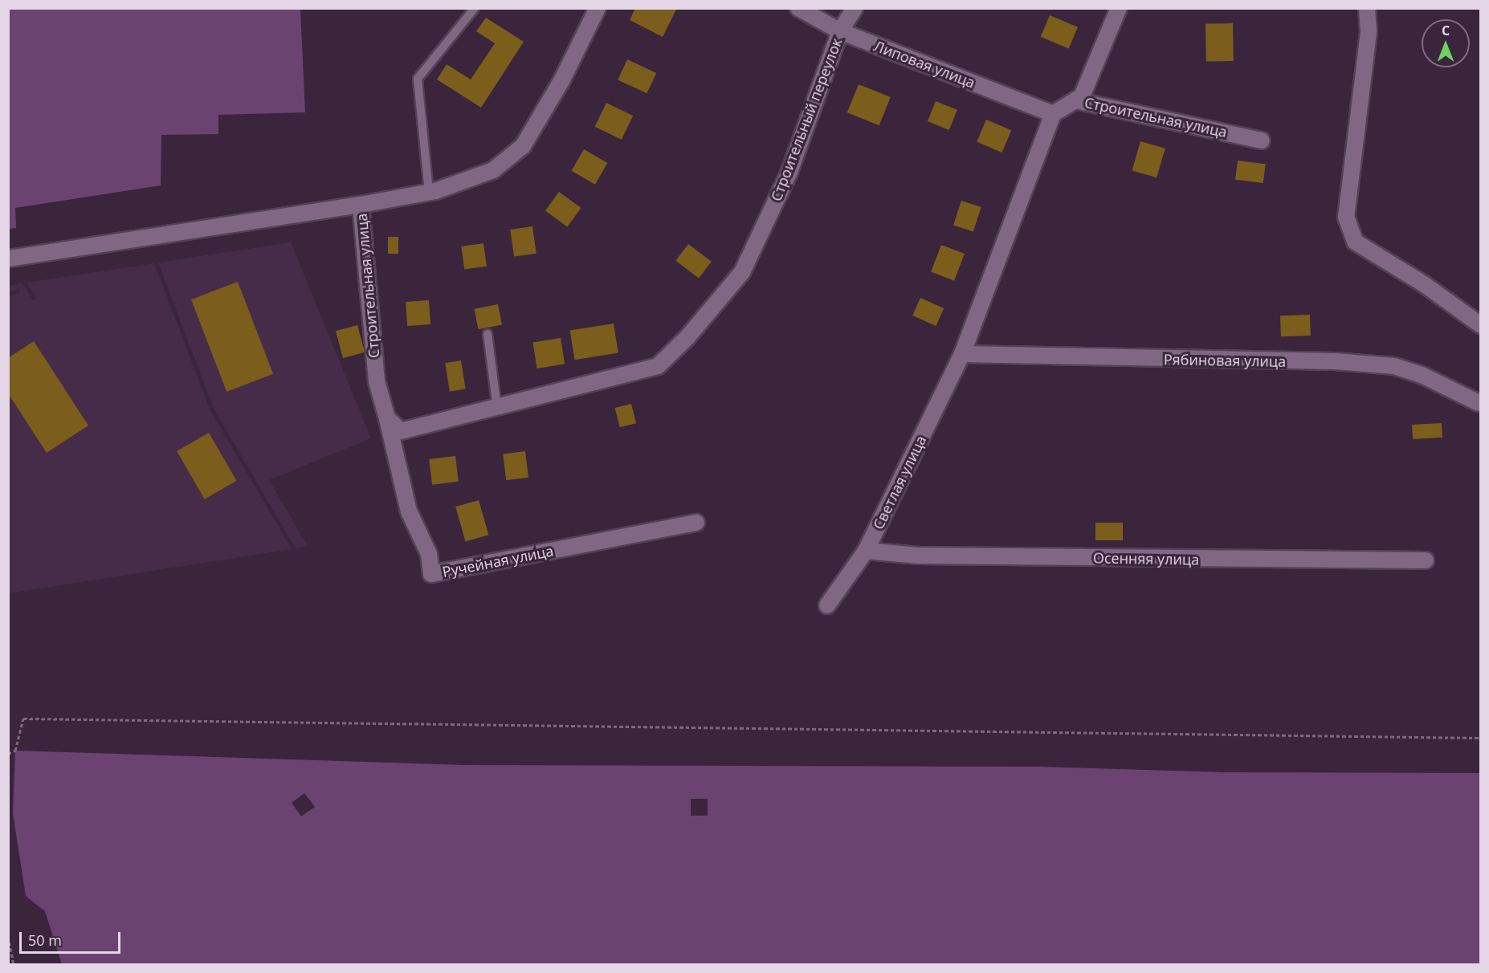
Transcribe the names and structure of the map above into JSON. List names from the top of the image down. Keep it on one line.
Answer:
{"streets":{"street":["Липовая улица","Строительная улица","Строительный переулок","Рябиновая улица","Светлая улица","Осенняя улица","Ручейная улица"]},"crossings":[["Липовая улица","Строительная улица"],["Липовая улица","Строительный переулок"],["Липовая улица","Светлая улица"],["Строительная улица","Светлая улица"],["Строительная улица","Ручейная улица"],["Рябиновая улица","Светлая улица"],["Светлая улица","Осенняя улица"]],"scale_bar":"50 m","north":"top"}
